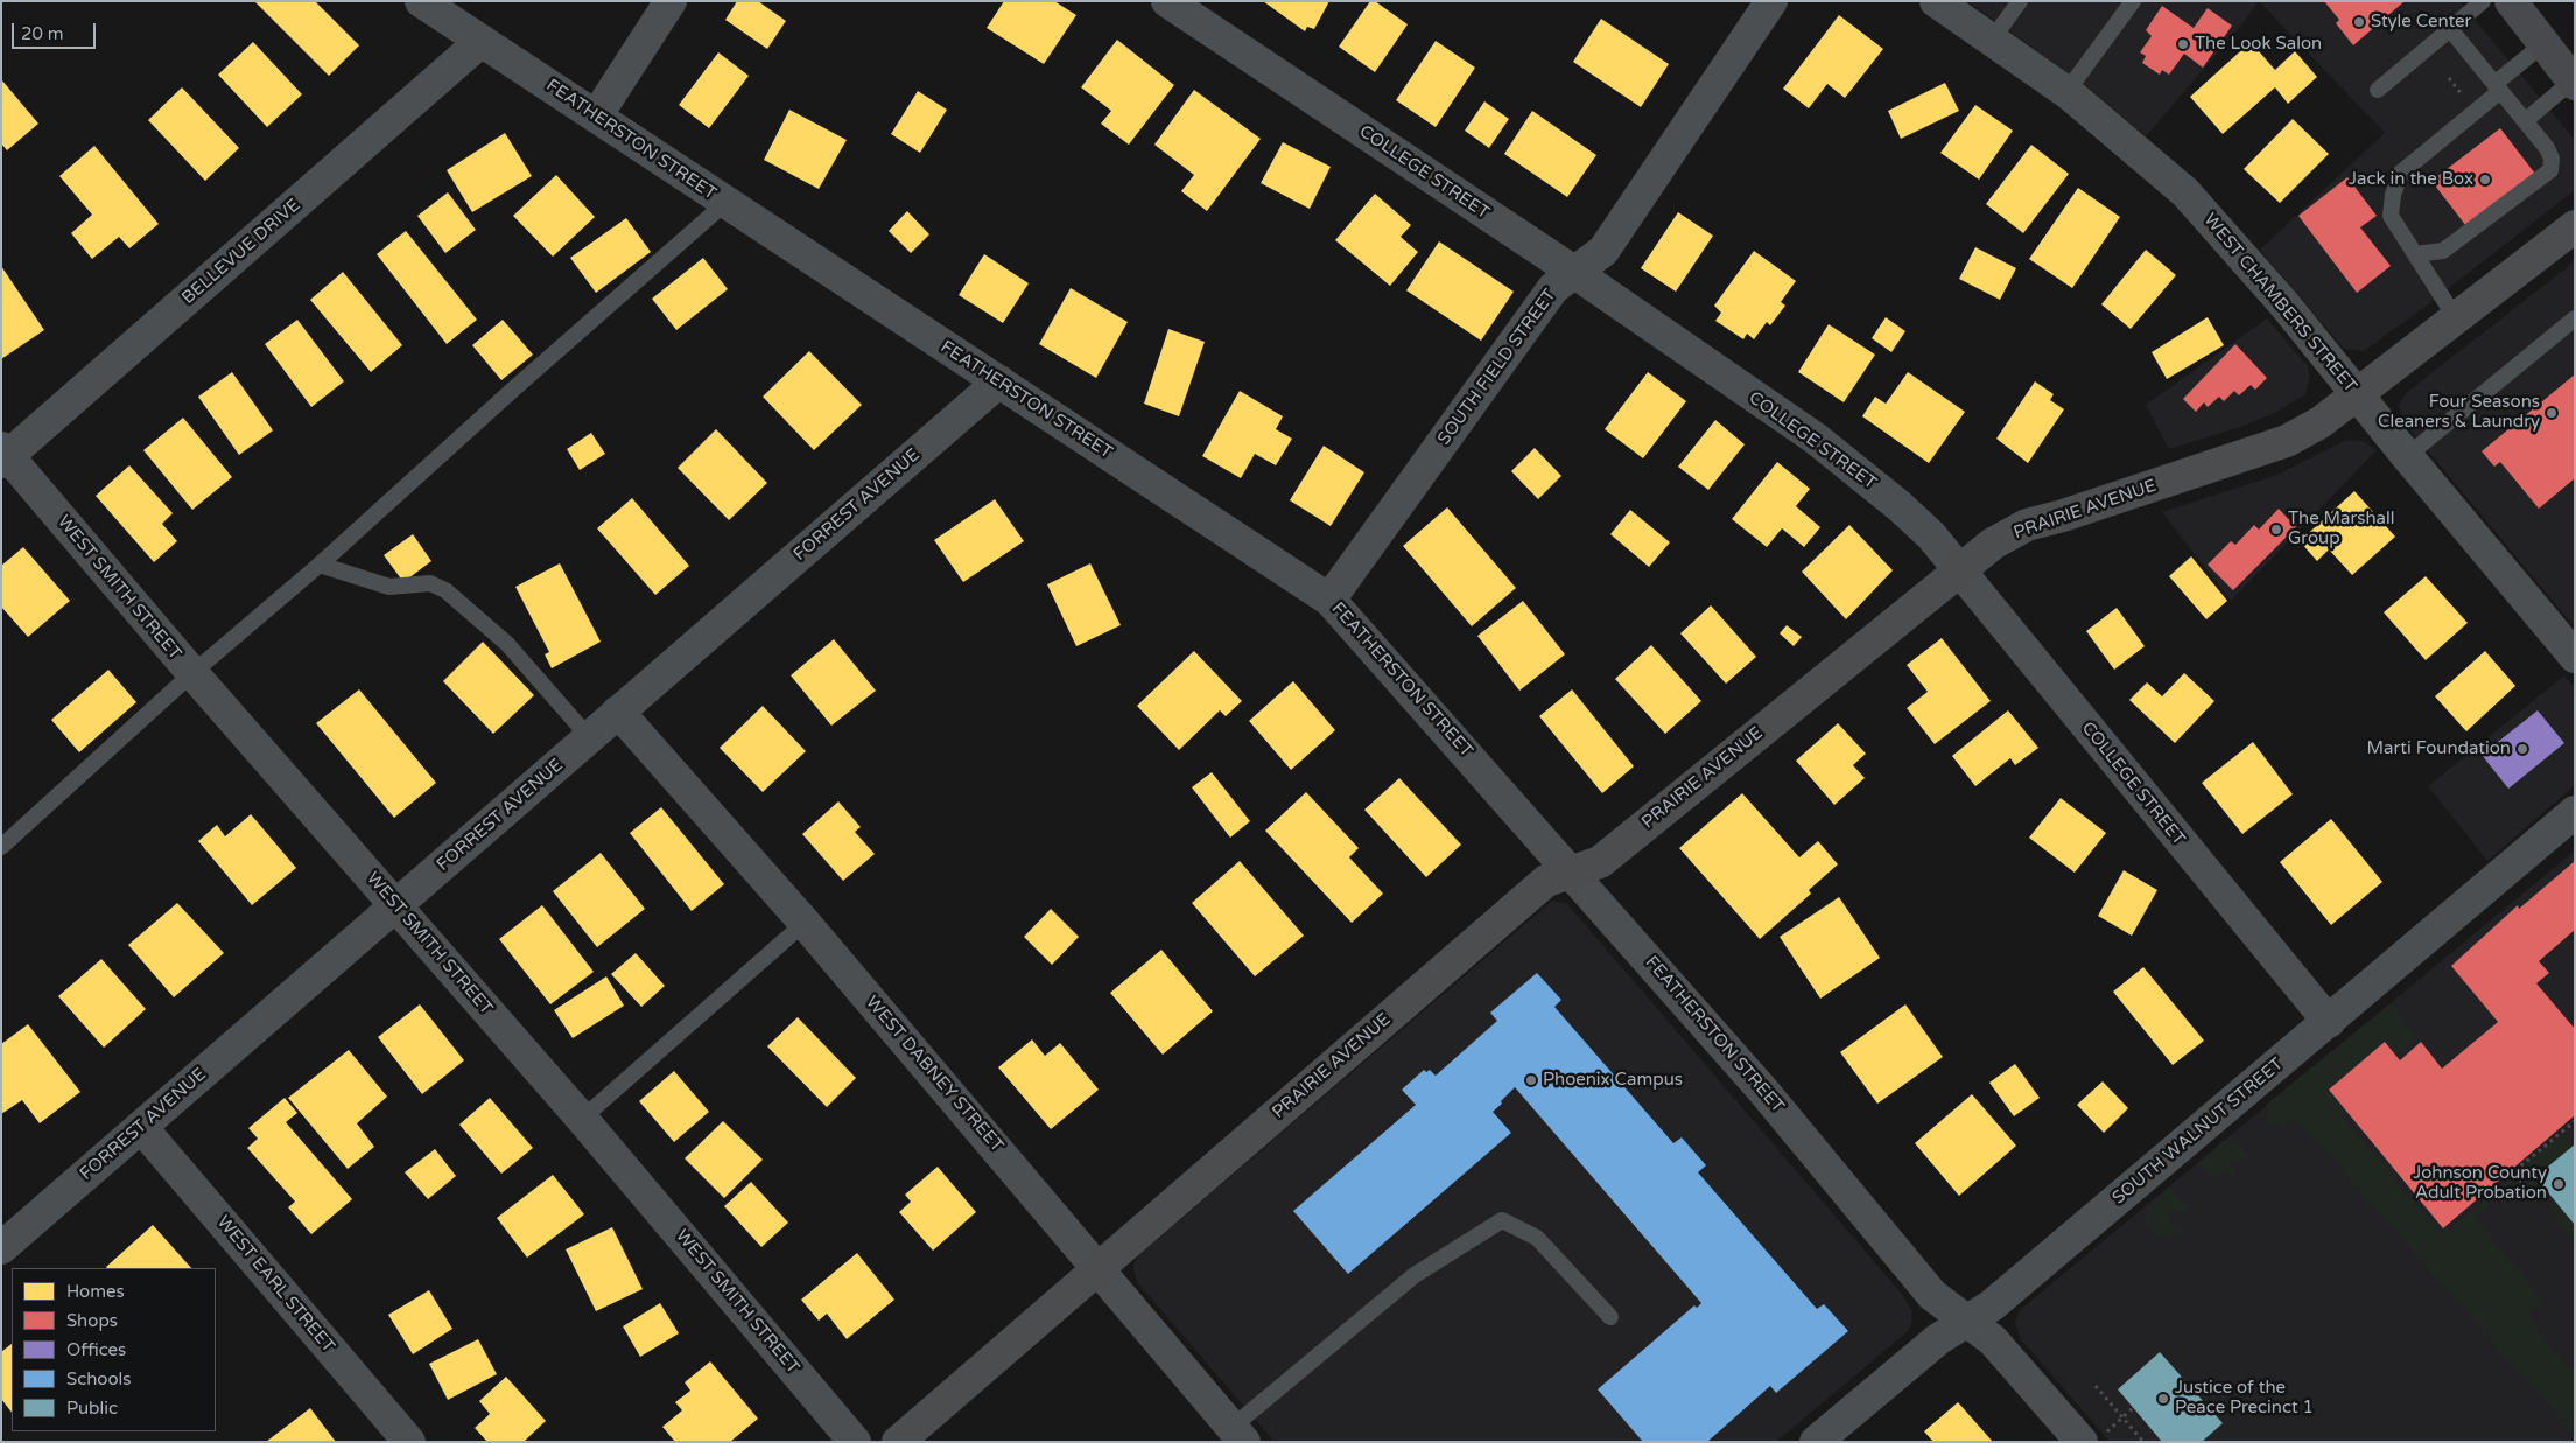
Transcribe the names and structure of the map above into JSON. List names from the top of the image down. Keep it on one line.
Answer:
{"streets":{"street":["FEATHERSTON STREET","COLLEGE STREET","BELLEVUE DRIVE","WEST CHAMBERS STREET","SOUTH FIELD STREET","FORREST AVENUE","PRAIRIE AVENUE","WEST SMITH STREET","WEST DABNEY STREET","SOUTH WALNUT STREET","WEST EARL STREET"]},"crossings":[["FEATHERSTON STREET","BELLEVUE DRIVE"],["FEATHERSTON STREET","SOUTH FIELD STREET"],["FEATHERSTON STREET","FORREST AVENUE"],["FEATHERSTON STREET","PRAIRIE AVENUE"],["FEATHERSTON STREET","SOUTH WALNUT STREET"],["COLLEGE STREET","SOUTH FIELD STREET"],["COLLEGE STREET","PRAIRIE AVENUE"],["COLLEGE STREET","SOUTH WALNUT STREET"],["BELLEVUE DRIVE","WEST SMITH STREET"],["WEST CHAMBERS STREET","PRAIRIE AVENUE"],["FORREST AVENUE","WEST SMITH STREET"],["FORREST AVENUE","WEST DABNEY STREET"],["FORREST AVENUE","WEST EARL STREET"],["PRAIRIE AVENUE","WEST DABNEY STREET"]],"places":["Style Center","The Look Salon","Jack in the Box","Four Seasons Cleaners & Laundry","The Marshall Group","Marti Foundation","Phoenix Campus","Johnson County Adult Probation","Justice of the Peace Precinct 1"],"legend":["Homes","Shops","Offices","Schools","Public"],"scale_bar":"20 m"}
